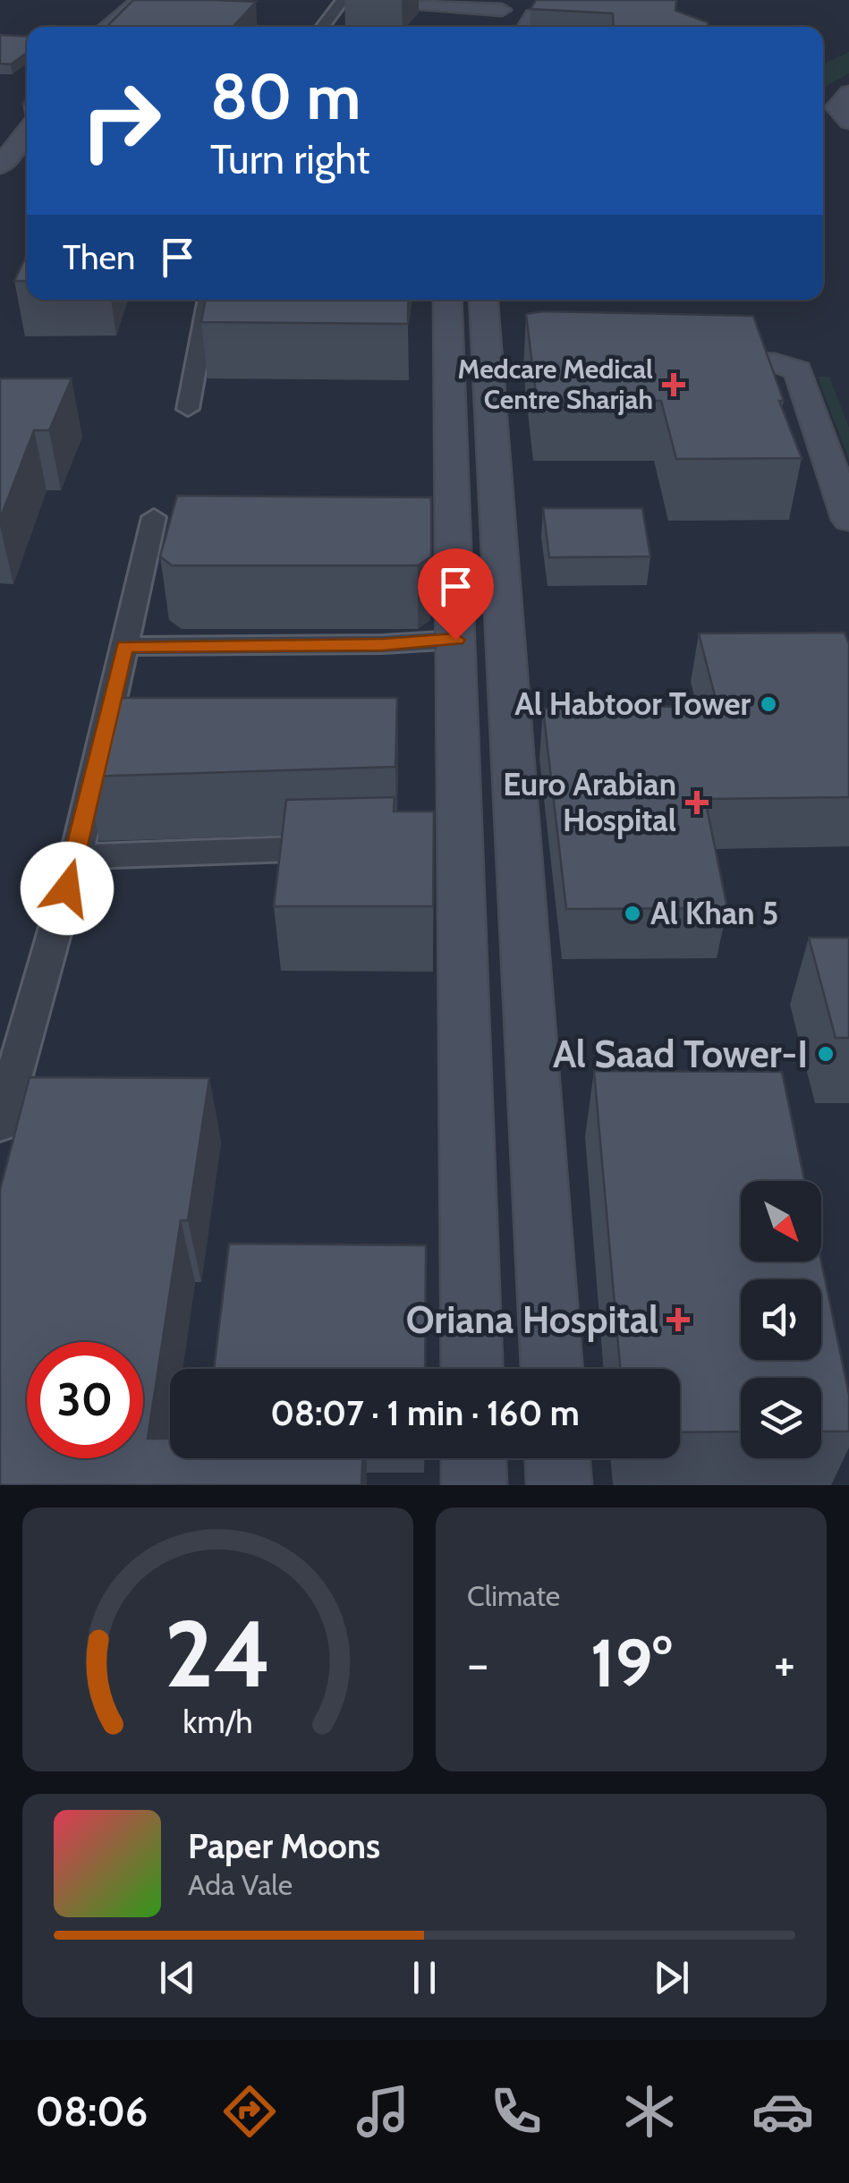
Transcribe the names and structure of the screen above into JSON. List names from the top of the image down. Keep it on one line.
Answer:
{"places":{"health":["Medcare Medical Centre Sharjah","Euro Arabian Hospital","Oriana Hospital"],"other":["Al Habtoor Tower","Al Khan 5","Al Saad Tower-I"]},"north":"bottom right","page":{"turn":["80 m","Turn right"],"then":"Then","limit":"30","trip":"08:07 · 1 min · 160 m","tile":"Climate","heat":["−","19°","+"],"song":["Paper Moons","Ada Vale"],"tabs":"08:06","gauge":["24","km/h"]}}
